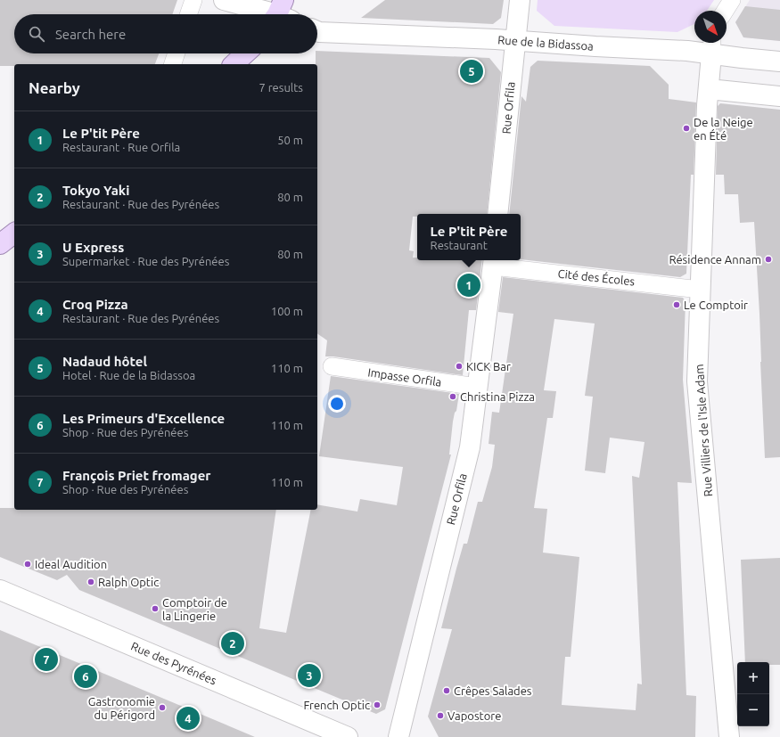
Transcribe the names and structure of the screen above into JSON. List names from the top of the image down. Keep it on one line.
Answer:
{"streets":{"street":["Rue de la Bidassoa","Rue Orfila","Cité des Écoles","Impasse Orfila","Rue Villiers de l'Isle Adam","Rue des Pyrénées"]},"crossings":[["Rue de la Bidassoa","Rue Orfila"],["Rue de la Bidassoa","Rue Villiers de l'Isle Adam"],["Rue Orfila","Cité des Écoles"],["Rue Orfila","Impasse Orfila"],["Cité des Écoles","Rue Villiers de l'Isle Adam"]],"places":["De la Neige en Été","Résidence Annam","Le Comptoir","KICK Bar","Christina Pizza","Ideal Audition","Ralph Optic","Comptoir de la Lingerie","Crêpes Salades","French Optic","Gastronomie du Périgord","Vapostore"],"north":"bottom right","page":{"search":"Search here","pins":["5","1","2","7","3","6","4"],"heading":["Nearby","7 results"],"list":[{"mark":"1","name":"Le P'tit Père","note":"Restaurant · Rue Orfila","value":"50 m"},{"mark":"2","name":"Tokyo Yaki","note":"Restaurant · Rue des Pyrénées","value":"80 m"},{"mark":"3","name":"U Express","note":"Supermarket · Rue des Pyrénées","value":"80 m"},{"mark":"4","name":"Croq Pizza","note":"Restaurant · Rue des Pyrénées","value":"100 m"},{"mark":"5","name":"Nadaud hôtel","note":"Hotel · Rue de la Bidassoa","value":"110 m"},{"mark":"6","name":"Les Primeurs d'Excellence","note":"Shop · Rue des Pyrénées","value":"110 m"},{"mark":"7","name":"François Priet fromager","note":"Shop · Rue des Pyrénées","value":"110 m"}],"popup":["Le P'tit Père","Restaurant"],"map_buttons":["+","−"]}}
